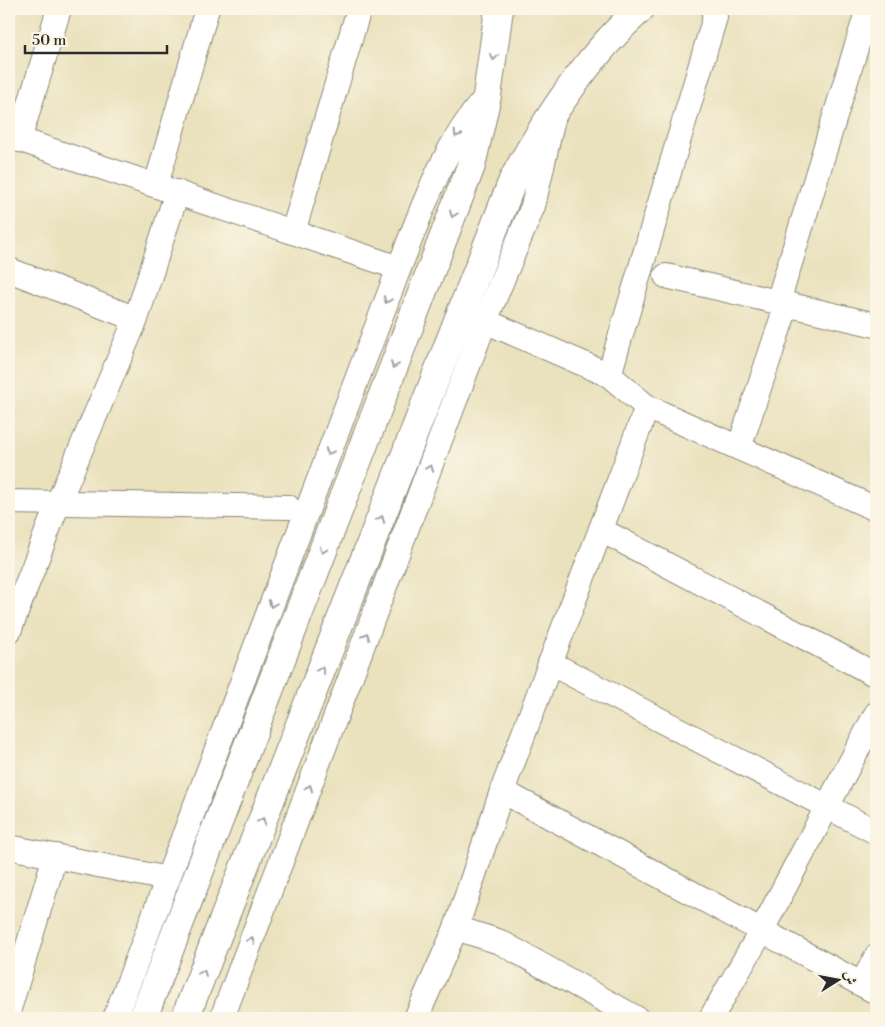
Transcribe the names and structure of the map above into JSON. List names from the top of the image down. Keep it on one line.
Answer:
{"scale_bar":"50 m","north":"right"}
